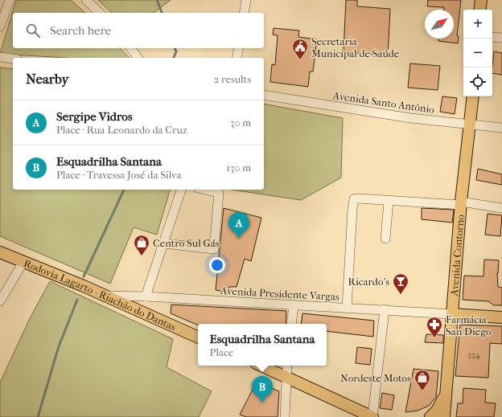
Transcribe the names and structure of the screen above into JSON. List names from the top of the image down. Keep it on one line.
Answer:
{"streets":{"main road":["Avenida Contorno","Rodovia Lagarto - Riachão do Dantas"],"street":["Avenida Santo Antônio","Avenida Presidente Vargas"]},"crossings":[["Avenida Santo Antônio","Avenida Contorno"],["Avenida Contorno","Avenida Presidente Vargas"],["Avenida Presidente Vargas","Rodovia Lagarto - Riachão do Dantas"]],"places":{"public building":["Secretaria Municipal de Saúde"],"shop":["Centro Sul Gás","Nordeste Motos"],"bar":["Ricardo's"],"pharmacy":["Farmácia San Diego"]},"house_numbers":["334"],"north":"top right","page":{"map_buttons":["+","−"],"search":"Search here","heading":["Nearby","2 results"],"list":[{"mark":"A","name":"Sergipe Vidros","note":"Place · Rua Leonardo da Cruz","value":"30 m"},{"mark":"B","name":"Esquadrilha Santana","note":"Place · Travessa José da Silva","value":"130 m"}],"pins":["A","B"],"popup":["Esquadrilha Santana","Place"]}}
